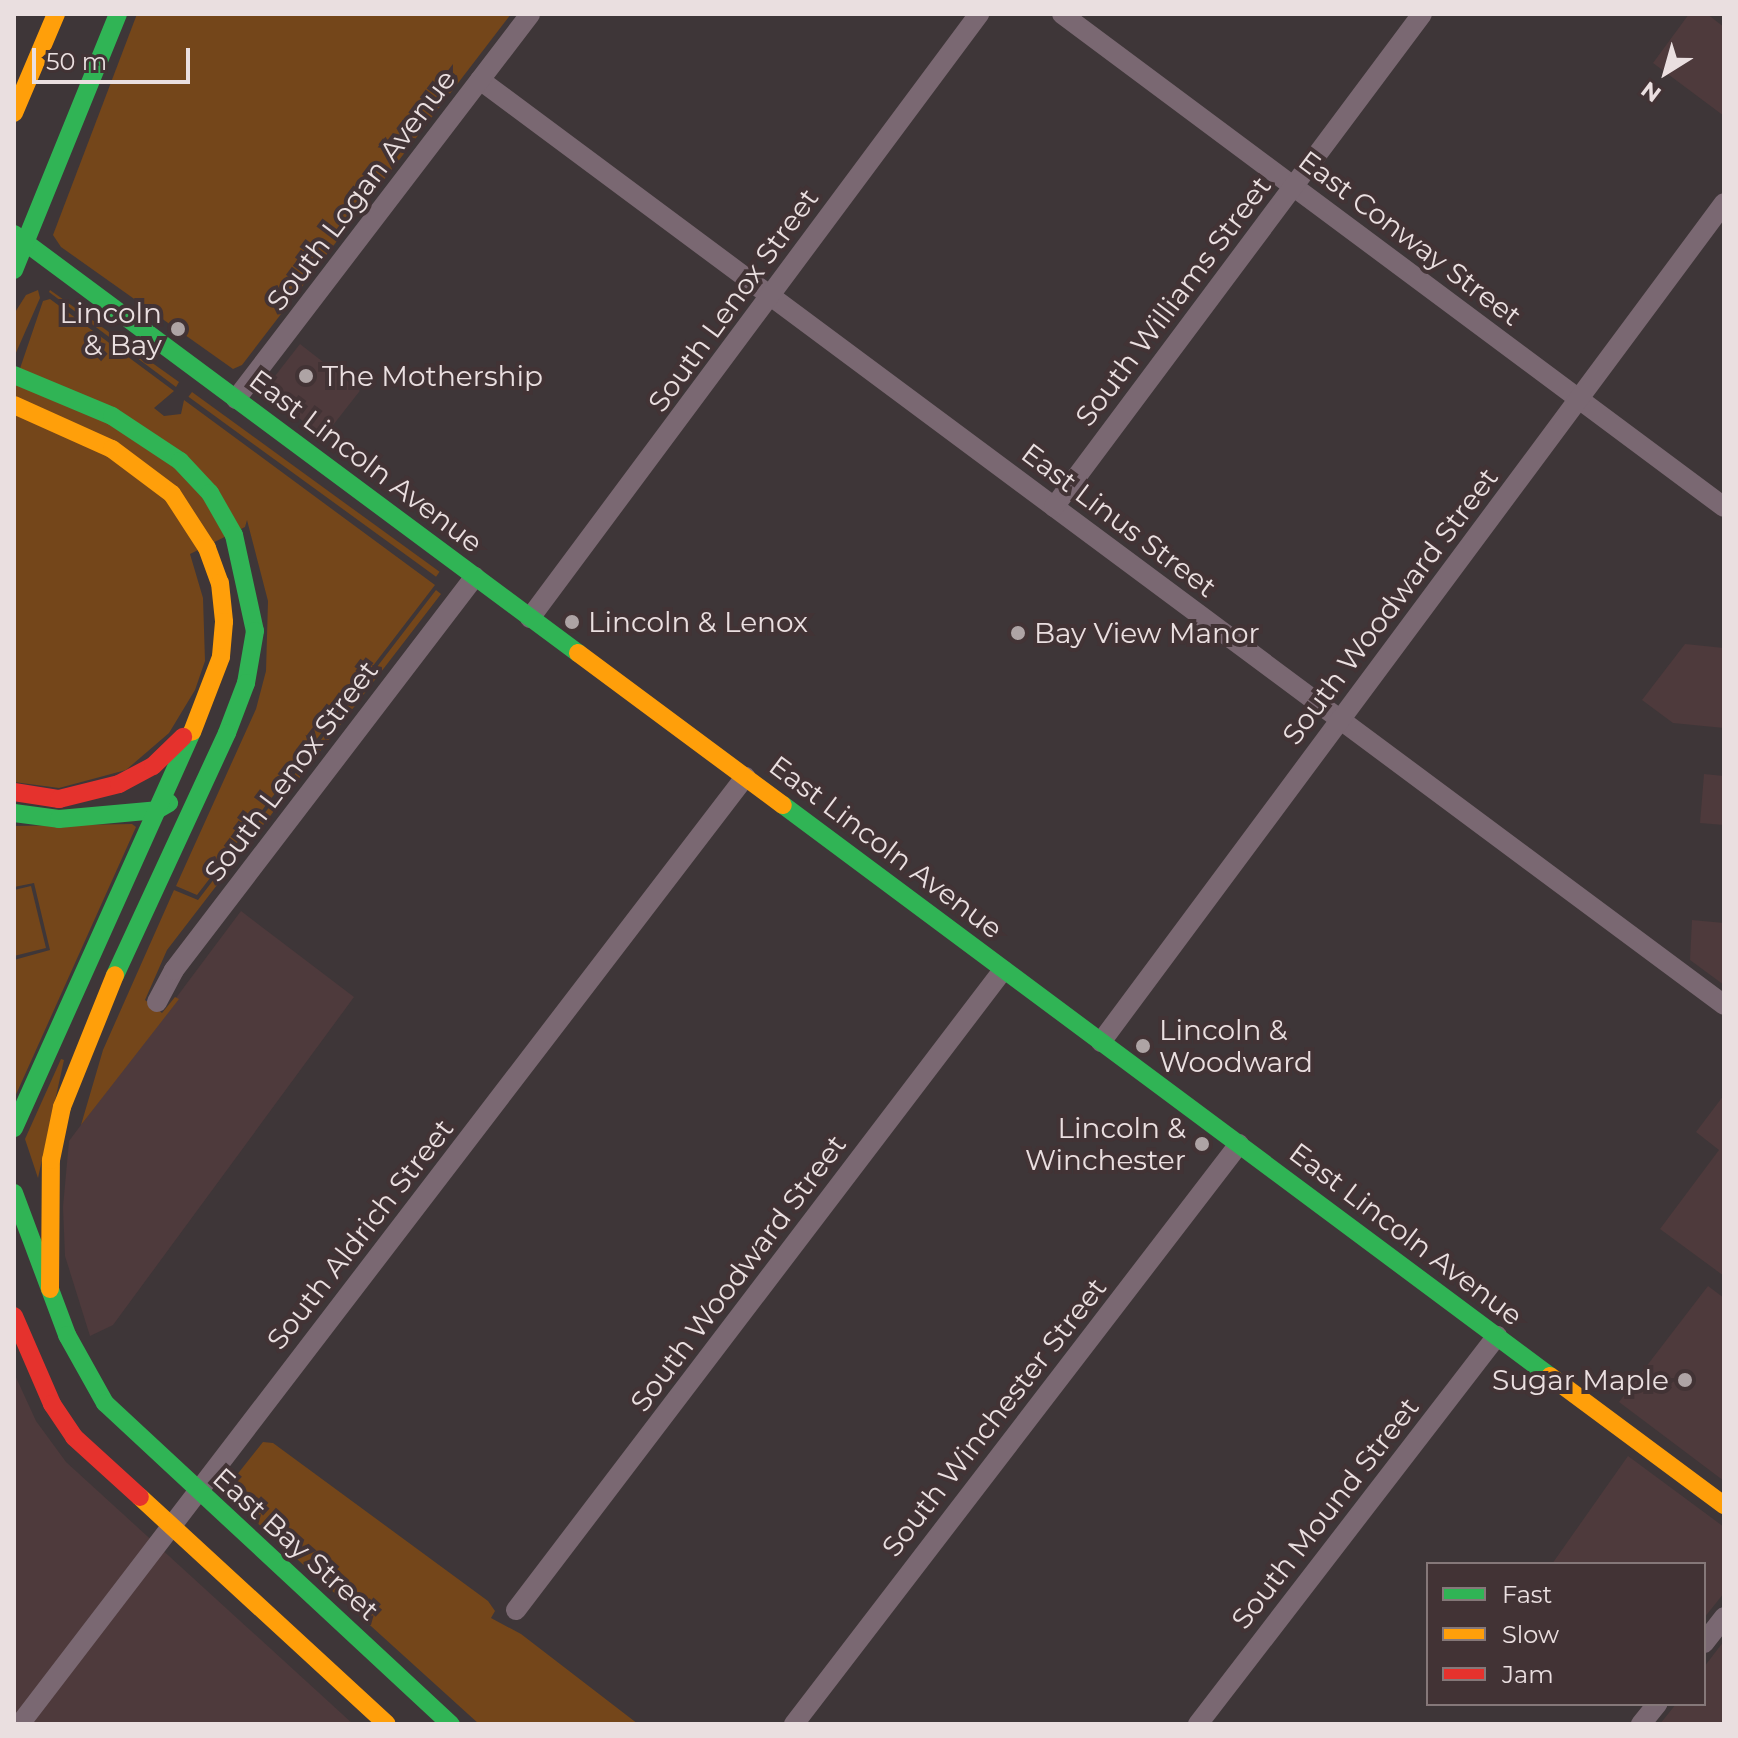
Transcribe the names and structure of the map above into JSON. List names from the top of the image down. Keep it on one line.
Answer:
{"streets":{"main road":["East Lincoln Avenue","East Bay Street"],"street":["South Logan Avenue","East Conway Street","South Lenox Street","South Williams Street","East Linus Street","South Woodward Street","South Aldrich Street","South Winchester Street","South Mound Street"]},"crossings":[["South Logan Avenue","East Lincoln Avenue"],["South Logan Avenue","East Linus Street"],["East Conway Street","South Williams Street"],["East Conway Street","South Woodward Street"],["South Lenox Street","East Lincoln Avenue"],["South Lenox Street","East Linus Street"],["South Williams Street","East Linus Street"],["East Lincoln Avenue","South Woodward Street"],["East Lincoln Avenue","South Aldrich Street"],["East Lincoln Avenue","South Winchester Street"],["East Lincoln Avenue","South Mound Street"],["East Linus Street","South Woodward Street"],["South Aldrich Street","East Bay Street"]],"places":["Lincoln & Bay","The Mothership","Lincoln & Lenox","Bay View Manor","Lincoln & Woodward","Lincoln & Winchester","Sugar Maple"],"legend":["Fast","Slow","Jam"],"scale_bar":"50 m","north":"bottom left"}
